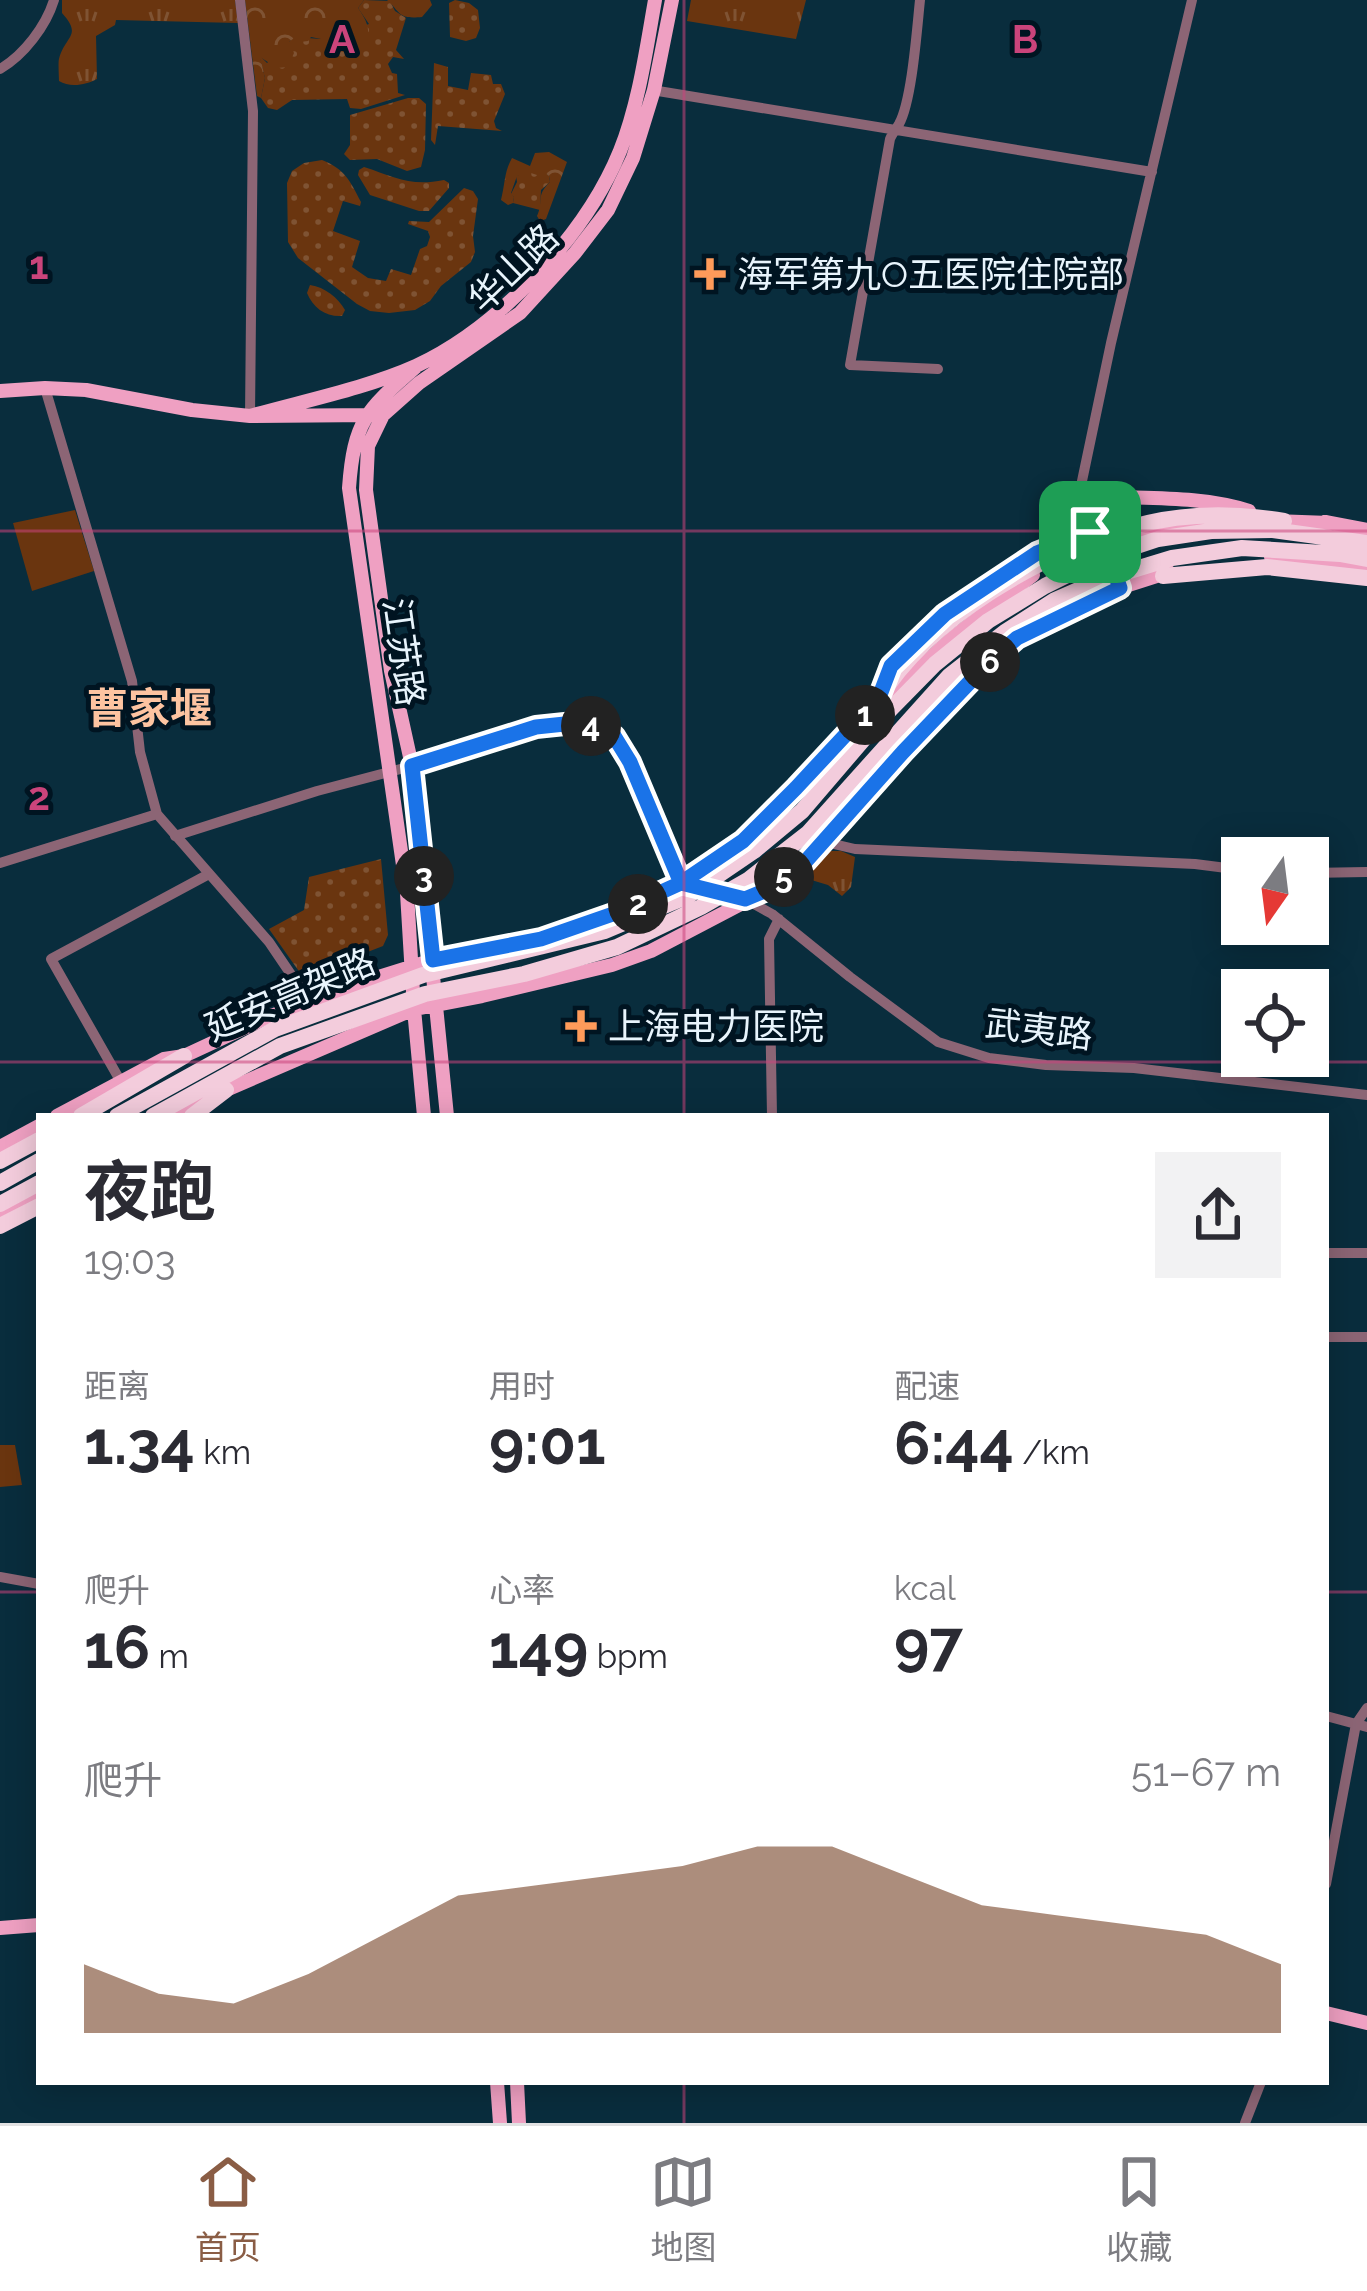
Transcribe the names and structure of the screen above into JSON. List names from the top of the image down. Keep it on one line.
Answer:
{"streets":{"highway":["延安高架路"],"main road":["华山路","江苏路"],"street":["武夷路"]},"crossings":[["华山路","江苏路"]],"districts":["曹家堰"],"places":{"health":["海军第九O五医院住院部","上海电力医院"]},"north":"bottom","page":{"pins":["6","1","4","3","5","2"],"heading":["夜跑","19:03"],"stats":[["距离","1.34 km"],["用时","9:01"],["配速","6:44 /km"],["爬升","16 m"],["心率","149 bpm"],["kcal","97"]],"chart":["爬升","51–67 m"],"tabs":["首页","地图","收藏"]},"grid":{"columns":["A","B"],"rows":["1","2"]}}
